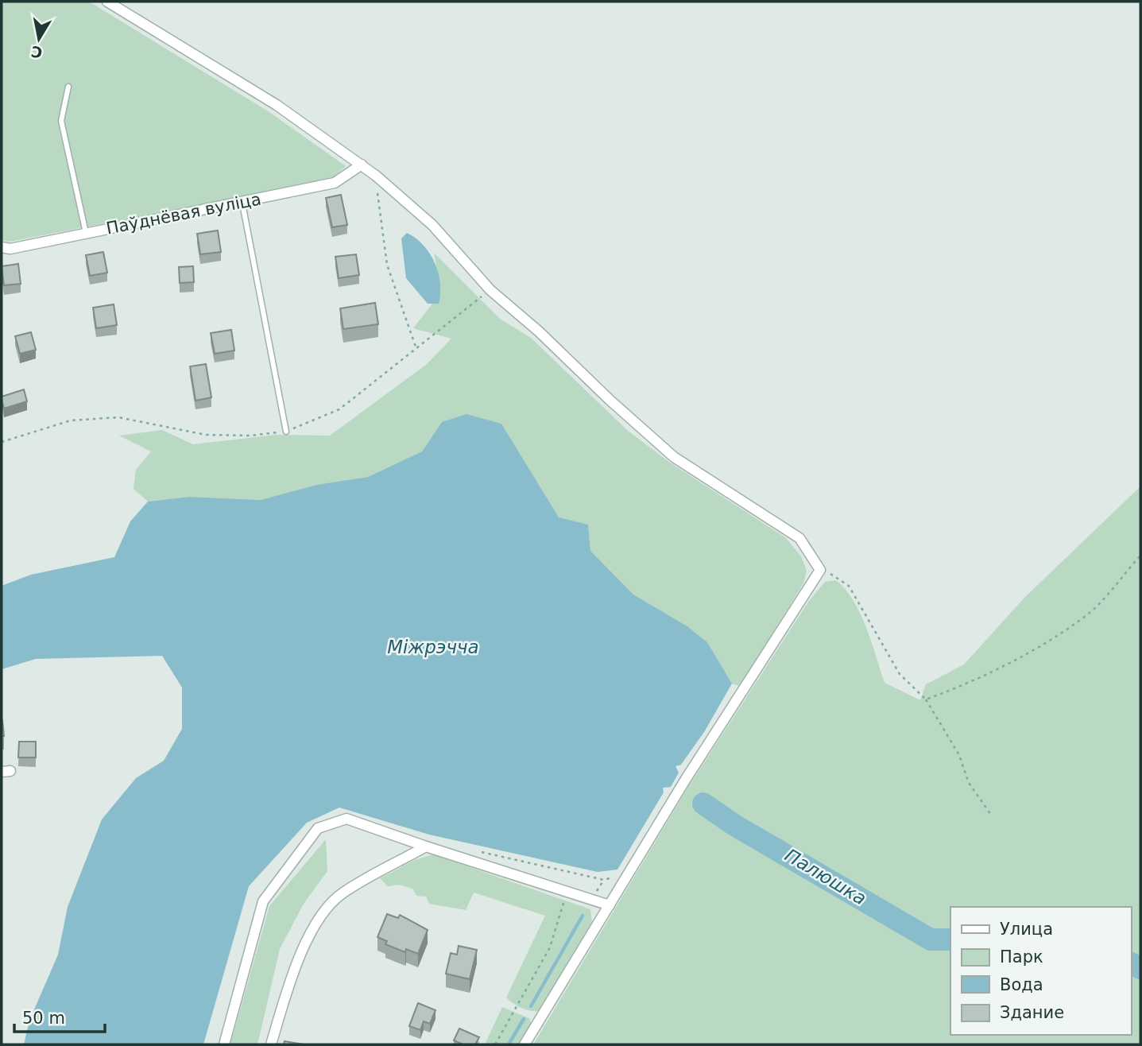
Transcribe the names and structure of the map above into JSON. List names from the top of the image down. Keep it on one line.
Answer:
{"streets":{"street":["Паўднёвая вуліца"]},"water":["Міжрэчча","Палюшка"],"legend":["Улица","Парк","Вода","Здание"],"scale_bar":"50 m","north":"bottom"}
